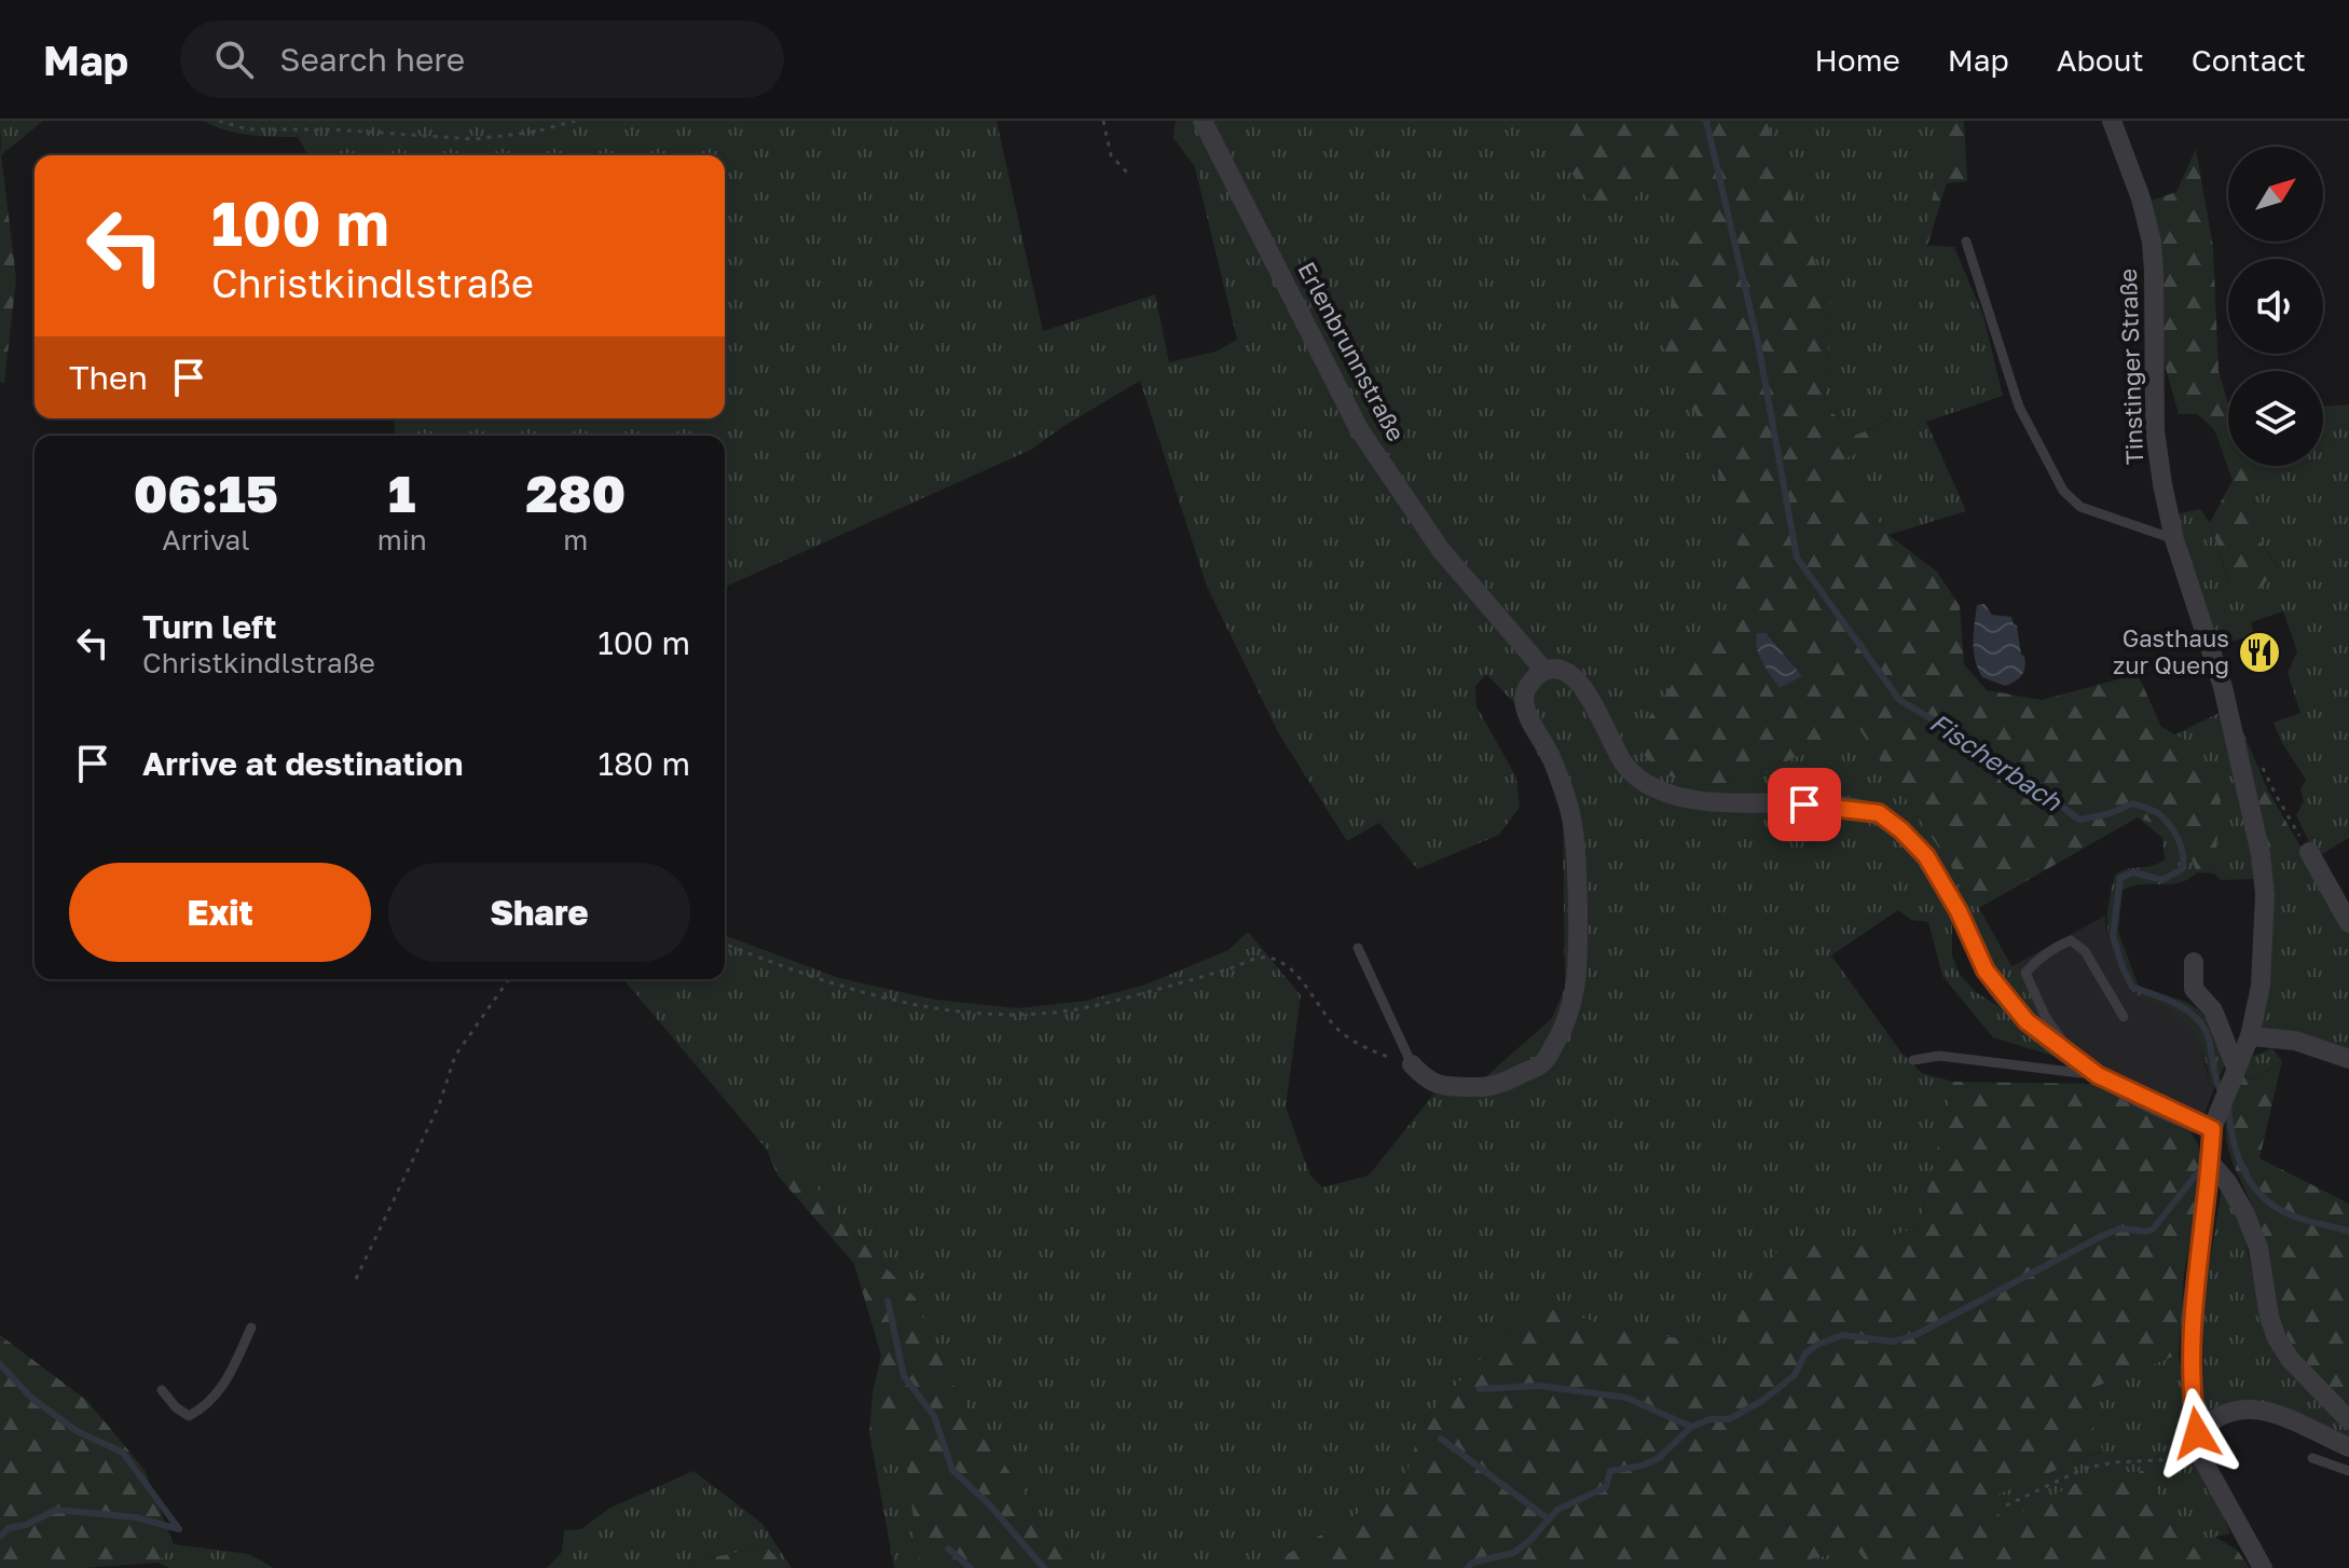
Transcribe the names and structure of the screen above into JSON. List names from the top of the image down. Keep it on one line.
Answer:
{"streets":{"street":["Erlenbrunnstraße","Tinstinger Straße"]},"water":["Fischerbach"],"places":{"restaurant":["Gasthaus zur Queng"]},"north":"top right","page":{"header":"Map","search":"Search here","nav":["Home","Map","About","Contact"],"turn":["100 m","Christkindlstraße"],"then":"Then","eta":["06:15","Arrival","1","min","280","m"],"list":[{"name":"Turn left","note":"Christkindlstraße","value":"100 m"},{"name":"Arrive at destination","value":"180 m"}],"buttons":["Exit","Share"]}}
